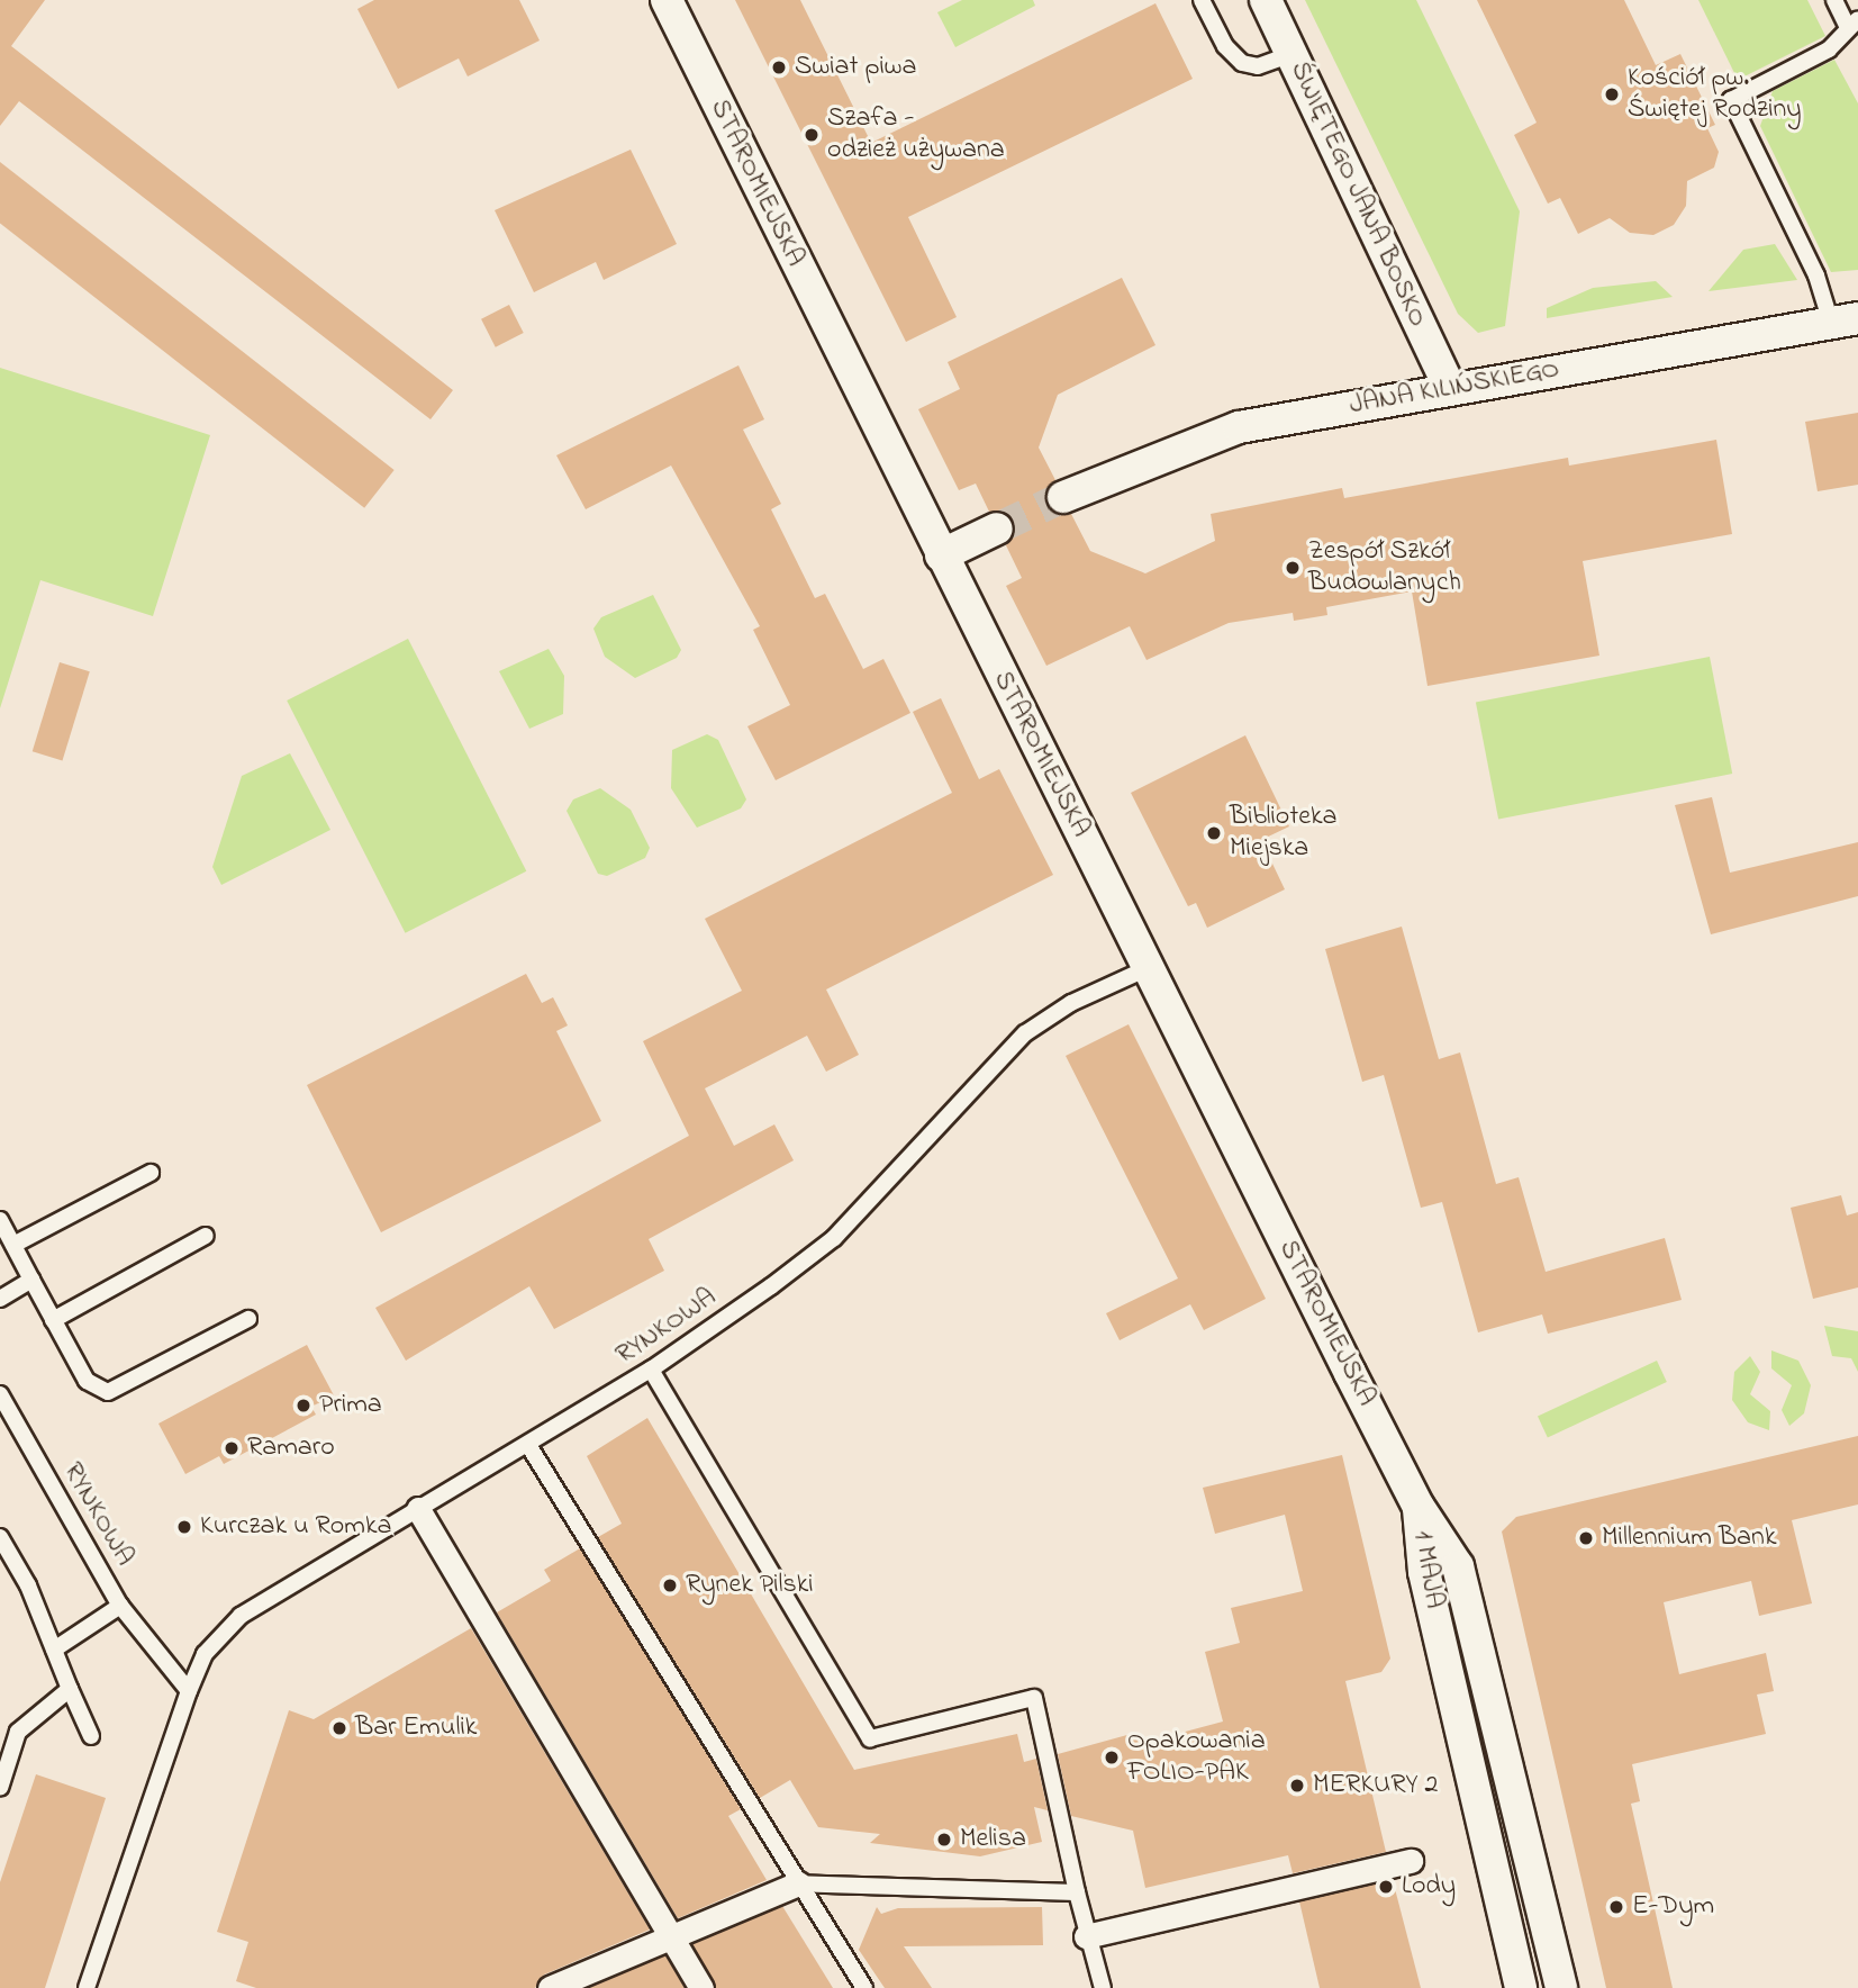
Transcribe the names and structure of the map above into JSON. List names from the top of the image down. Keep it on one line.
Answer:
{"streets":{"street":["STAROMIEJSKA","ŚWIĘTEGO JANA BOSKO","JANA KILIŃSKIEGO","1 MAJA"],"lane":["RYNKOWA"]},"crossings":[["STAROMIEJSKA","RYNKOWA"],["STAROMIEJSKA","1 MAJA"],["ŚWIĘTEGO JANA BOSKO","JANA KILIŃSKIEGO"]],"places":["Swiat piwa","Kościół pw. Świętej Rodziny","Szafa - odzież używana","Zespół Szkół Budowlanych","Biblioteka Miejska","Prima","Ramaro","Kurczak u Romka","Millennium Bank","Rynek Pilski","Bar Emulik","Opakowania FOLIO-PAK","MERKURY 2","Melisa","Lody","E-Dym"]}
